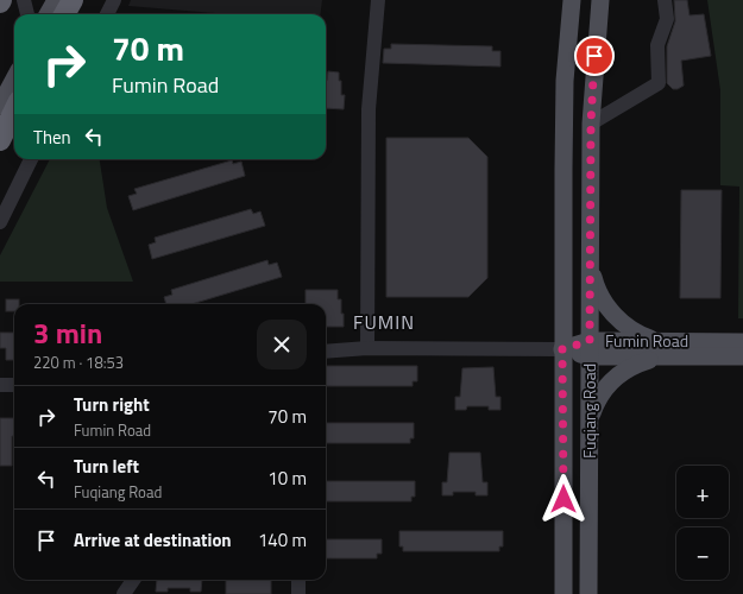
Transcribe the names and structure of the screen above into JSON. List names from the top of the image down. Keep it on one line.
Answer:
{"streets":{"main road":["Fumin Road","Fuqiang Road"]},"crossings":[["Fumin Road","Fuqiang Road"]],"districts":["FUMIN"],"page":{"turn":["70 m","Fumin Road"],"then":"Then","heading":["3 min","220 m · 18:53"],"list":[{"name":"Turn right","note":"Fumin Road","value":"70 m"},{"name":"Turn left","note":"Fuqiang Road","value":"10 m"},{"name":"Arrive at destination","value":"140 m"}],"map_buttons":["+","−"]}}
